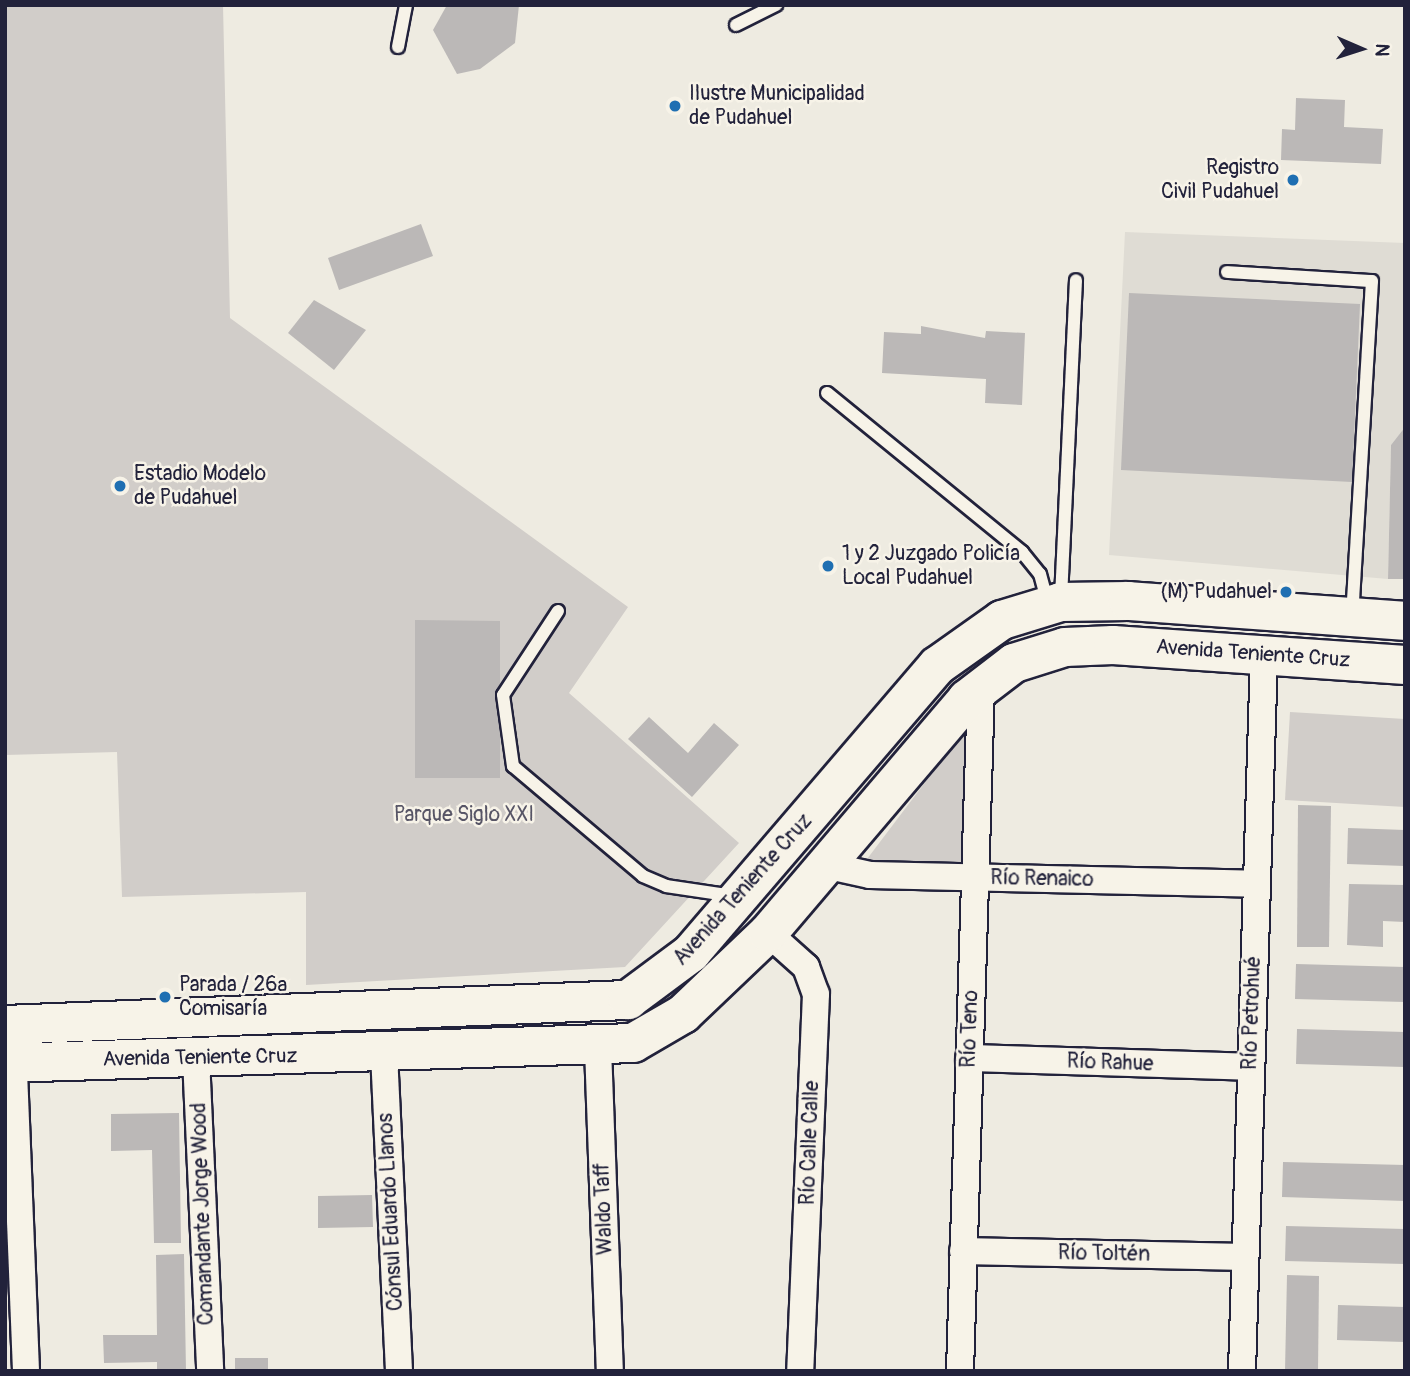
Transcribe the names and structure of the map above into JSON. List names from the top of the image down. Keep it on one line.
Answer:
{"streets":{"main road":["Avenida Teniente Cruz"],"street":["Río Renaico","Río Petrohué","Río Teno","Río Rahue","Río Calle Calle","Waldo Taff","Cónsul Eduardo Llanos","Comandante Jorge Wood","Río Toltén"]},"crossings":[["Avenida Teniente Cruz","Río Renaico"],["Avenida Teniente Cruz","Río Petrohué"],["Avenida Teniente Cruz","Río Teno"],["Avenida Teniente Cruz","Río Calle Calle"],["Avenida Teniente Cruz","Waldo Taff"],["Avenida Teniente Cruz","Cónsul Eduardo Llanos"],["Avenida Teniente Cruz","Comandante Jorge Wood"],["Río Renaico","Río Petrohué"],["Río Renaico","Río Teno"],["Río Petrohué","Río Rahue"],["Río Petrohué","Río Toltén"],["Río Teno","Río Rahue"],["Río Teno","Río Toltén"]],"parks":["Parque Siglo XXI"],"places":["Ilustre Municipalidad de Pudahuel","Registro Civil Pudahuel","Estadio Modelo de Pudahuel","1 y 2 Juzgado Policía Local Pudahuel","(M) Pudahuel","Parada / 26ª Comisaría"],"north":"right"}
